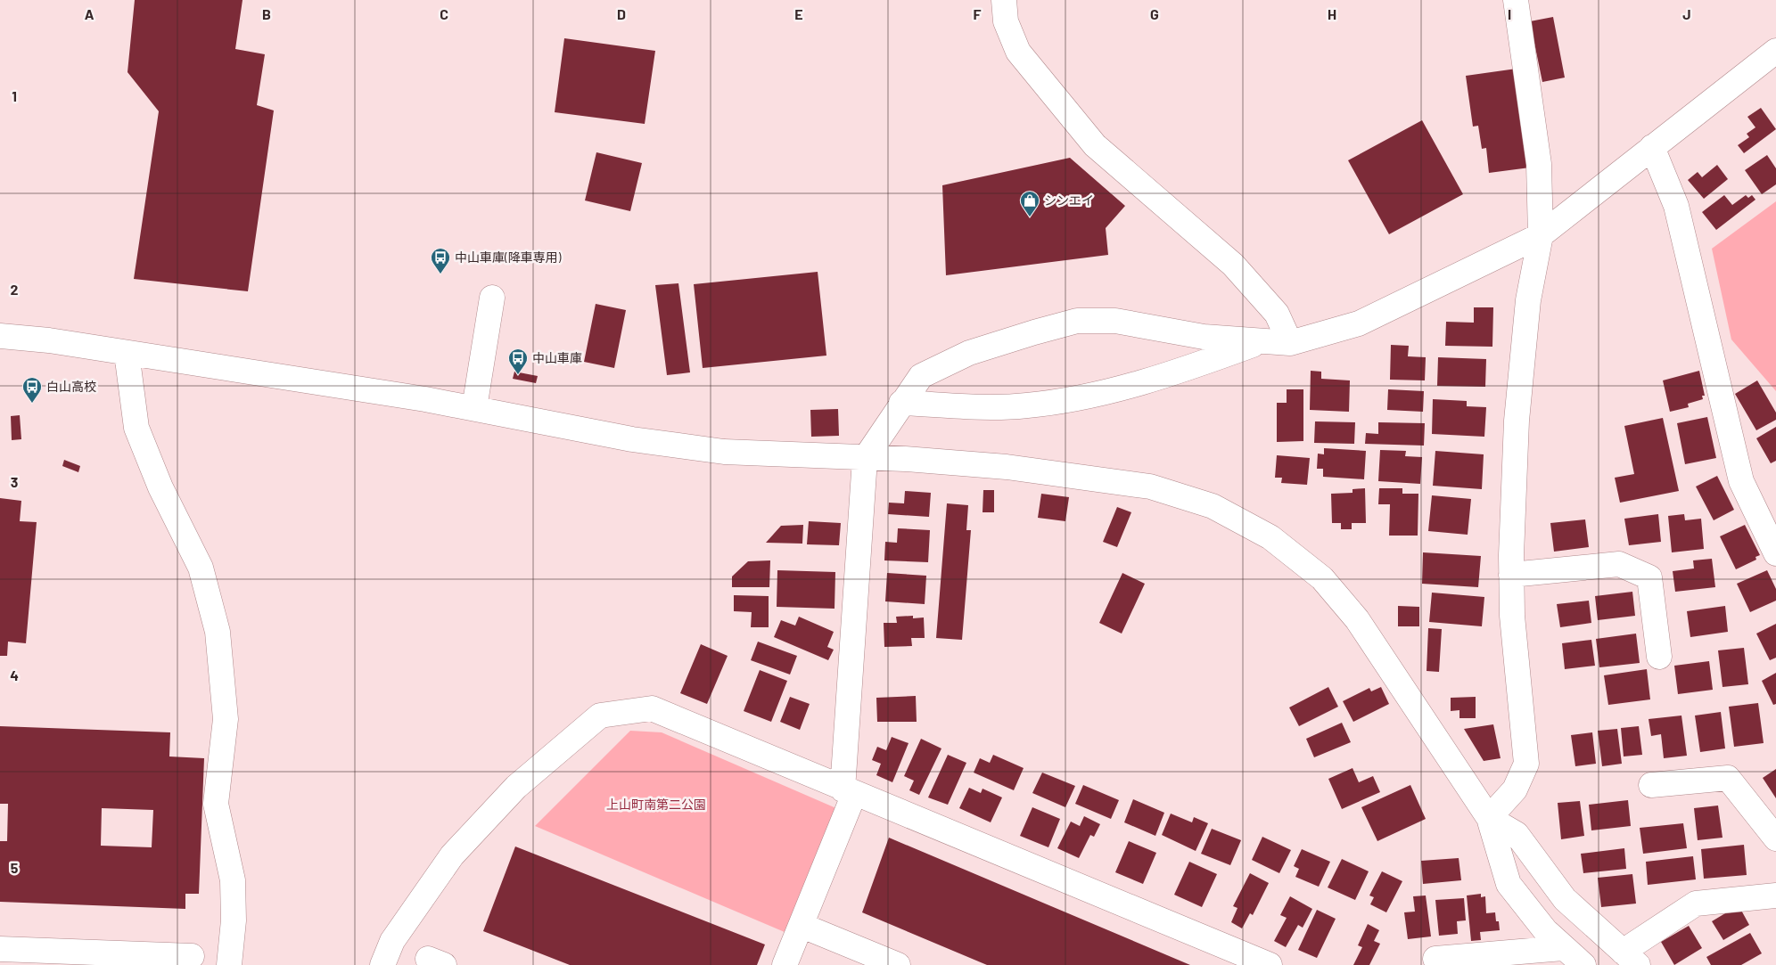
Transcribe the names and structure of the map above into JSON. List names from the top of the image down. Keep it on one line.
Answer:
{"parks":["上山町南第二公園"],"places":{"shop":["シンエイ"],"bus stop":["中山車庫(降車専用)","中山車庫","白山高校"]},"grid":{"columns":["A","B","C","D","E","F","G","H","I","J"],"rows":["1","2","3","4","5"]}}
